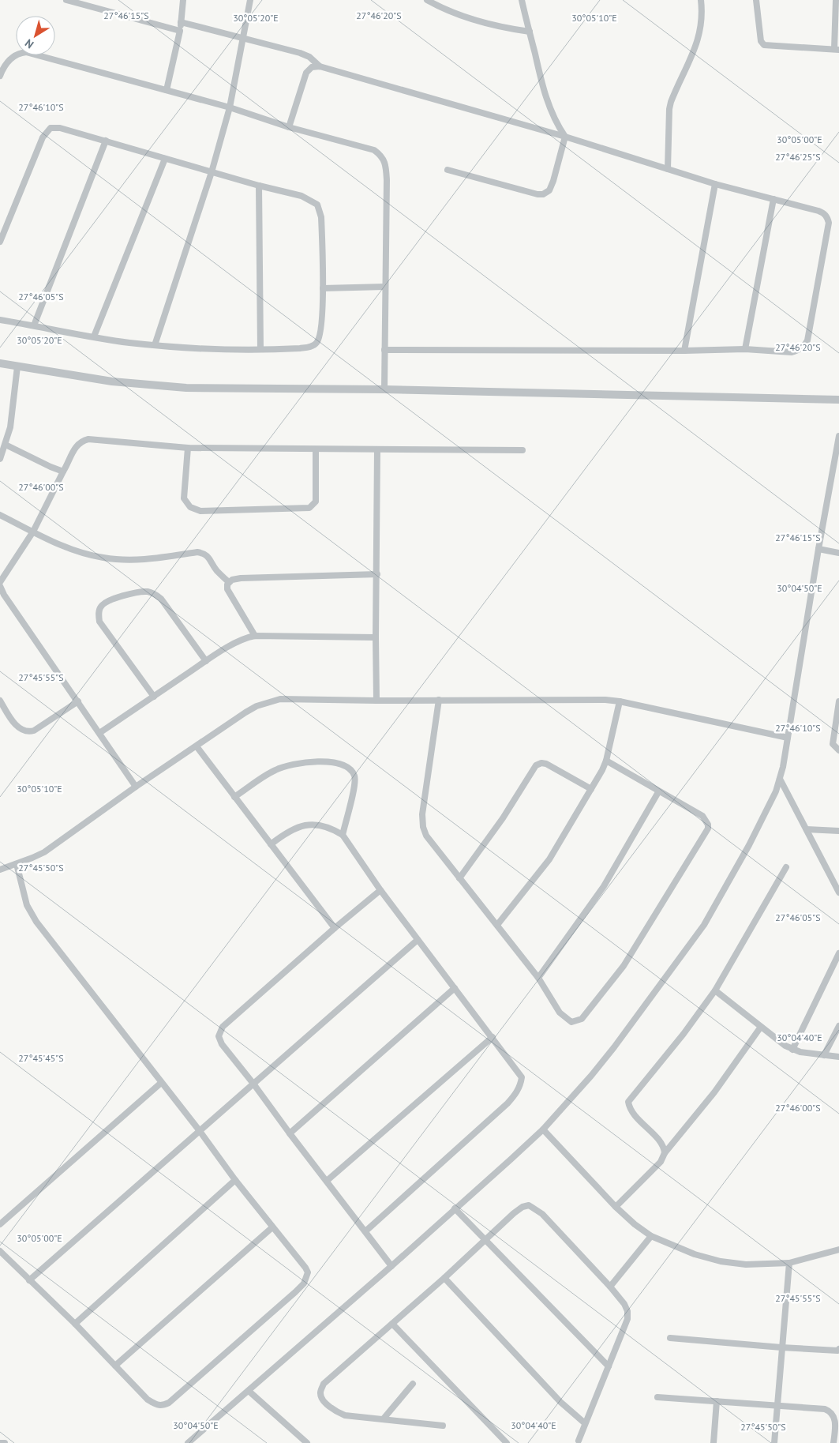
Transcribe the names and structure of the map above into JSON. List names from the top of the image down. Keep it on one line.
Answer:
{"north":"bottom left","coordinates":["27°46'15\"S","27°46'20\"S","30°05'20\"E","30°05'10\"E","27°46'10\"S","30°05'00\"E","27°46'25\"S","27°46'05\"S","27°46'00\"S","30°04'50\"E","27°45'55\"S","27°45'50\"S","30°04'40\"E","27°45'45\"S"]}
